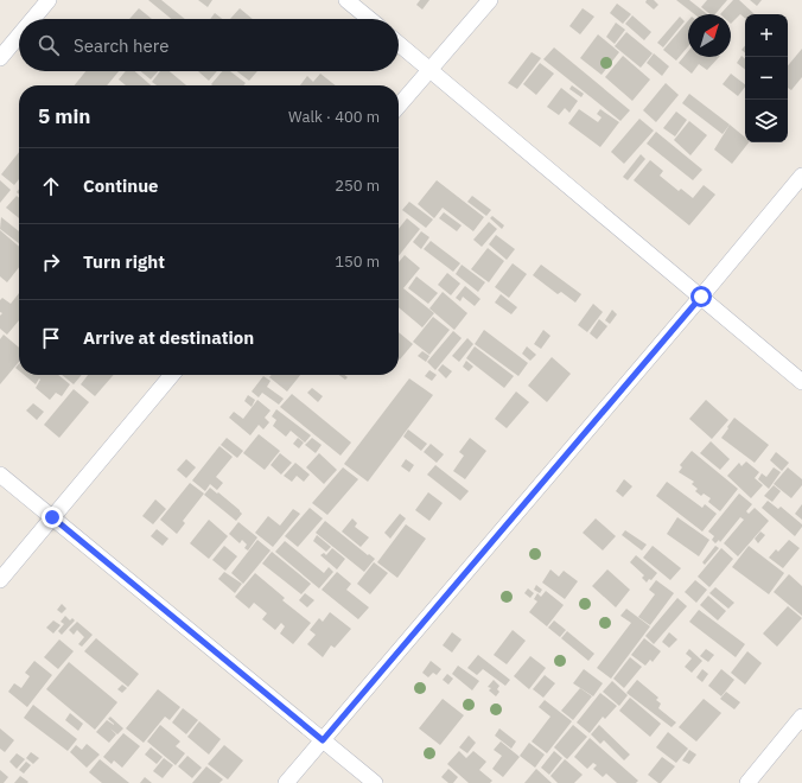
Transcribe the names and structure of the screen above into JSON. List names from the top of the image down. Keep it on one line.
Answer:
{"north":"top right","page":{"map_buttons":["+","−"],"search":"Search here","heading":["5 min","Walk · 400 m"],"list":[["Continue","250 m"],["Turn right","150 m"],"Arrive at destination"]}}
